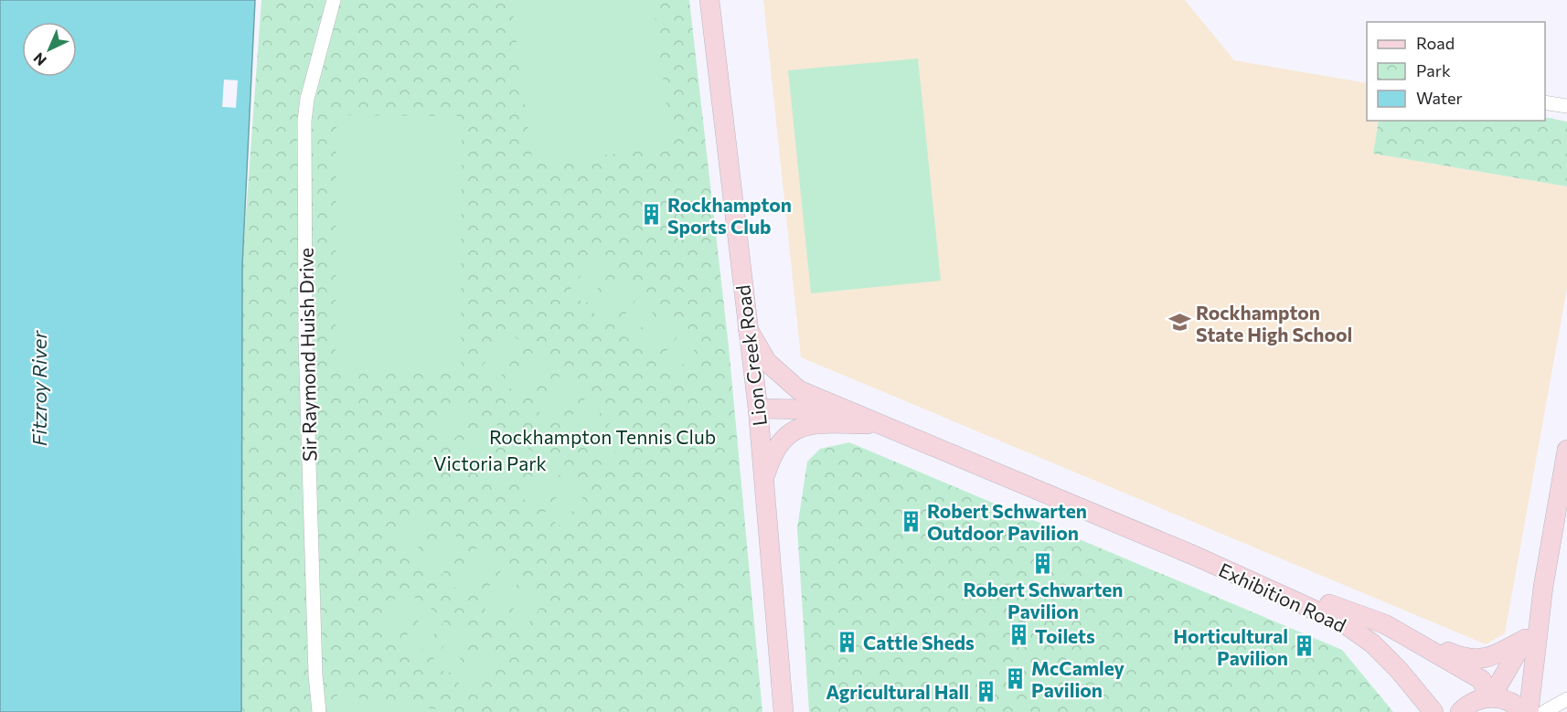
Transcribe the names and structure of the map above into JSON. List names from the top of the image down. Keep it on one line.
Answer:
{"streets":{"street":["Sir Raymond Huish Drive","Lion Creek Road","Exhibition Road"]},"crossings":[["Lion Creek Road","Exhibition Road"]],"water":["Fitzroy River"],"parks":["Rockhampton Tennis Club","Victoria Park"],"places":{"building":["Rockhampton Sports Club","Robert Schwarten Outdoor Pavilion","Robert Schwarten Pavilion","Toilets","Cattle Sheds","Horticultural Pavilion","McCamley Pavilion","Agricultural Hall"],"school or university":["Rockhampton State High School"]},"legend":["Road","Park","Water"],"north":"bottom left"}
